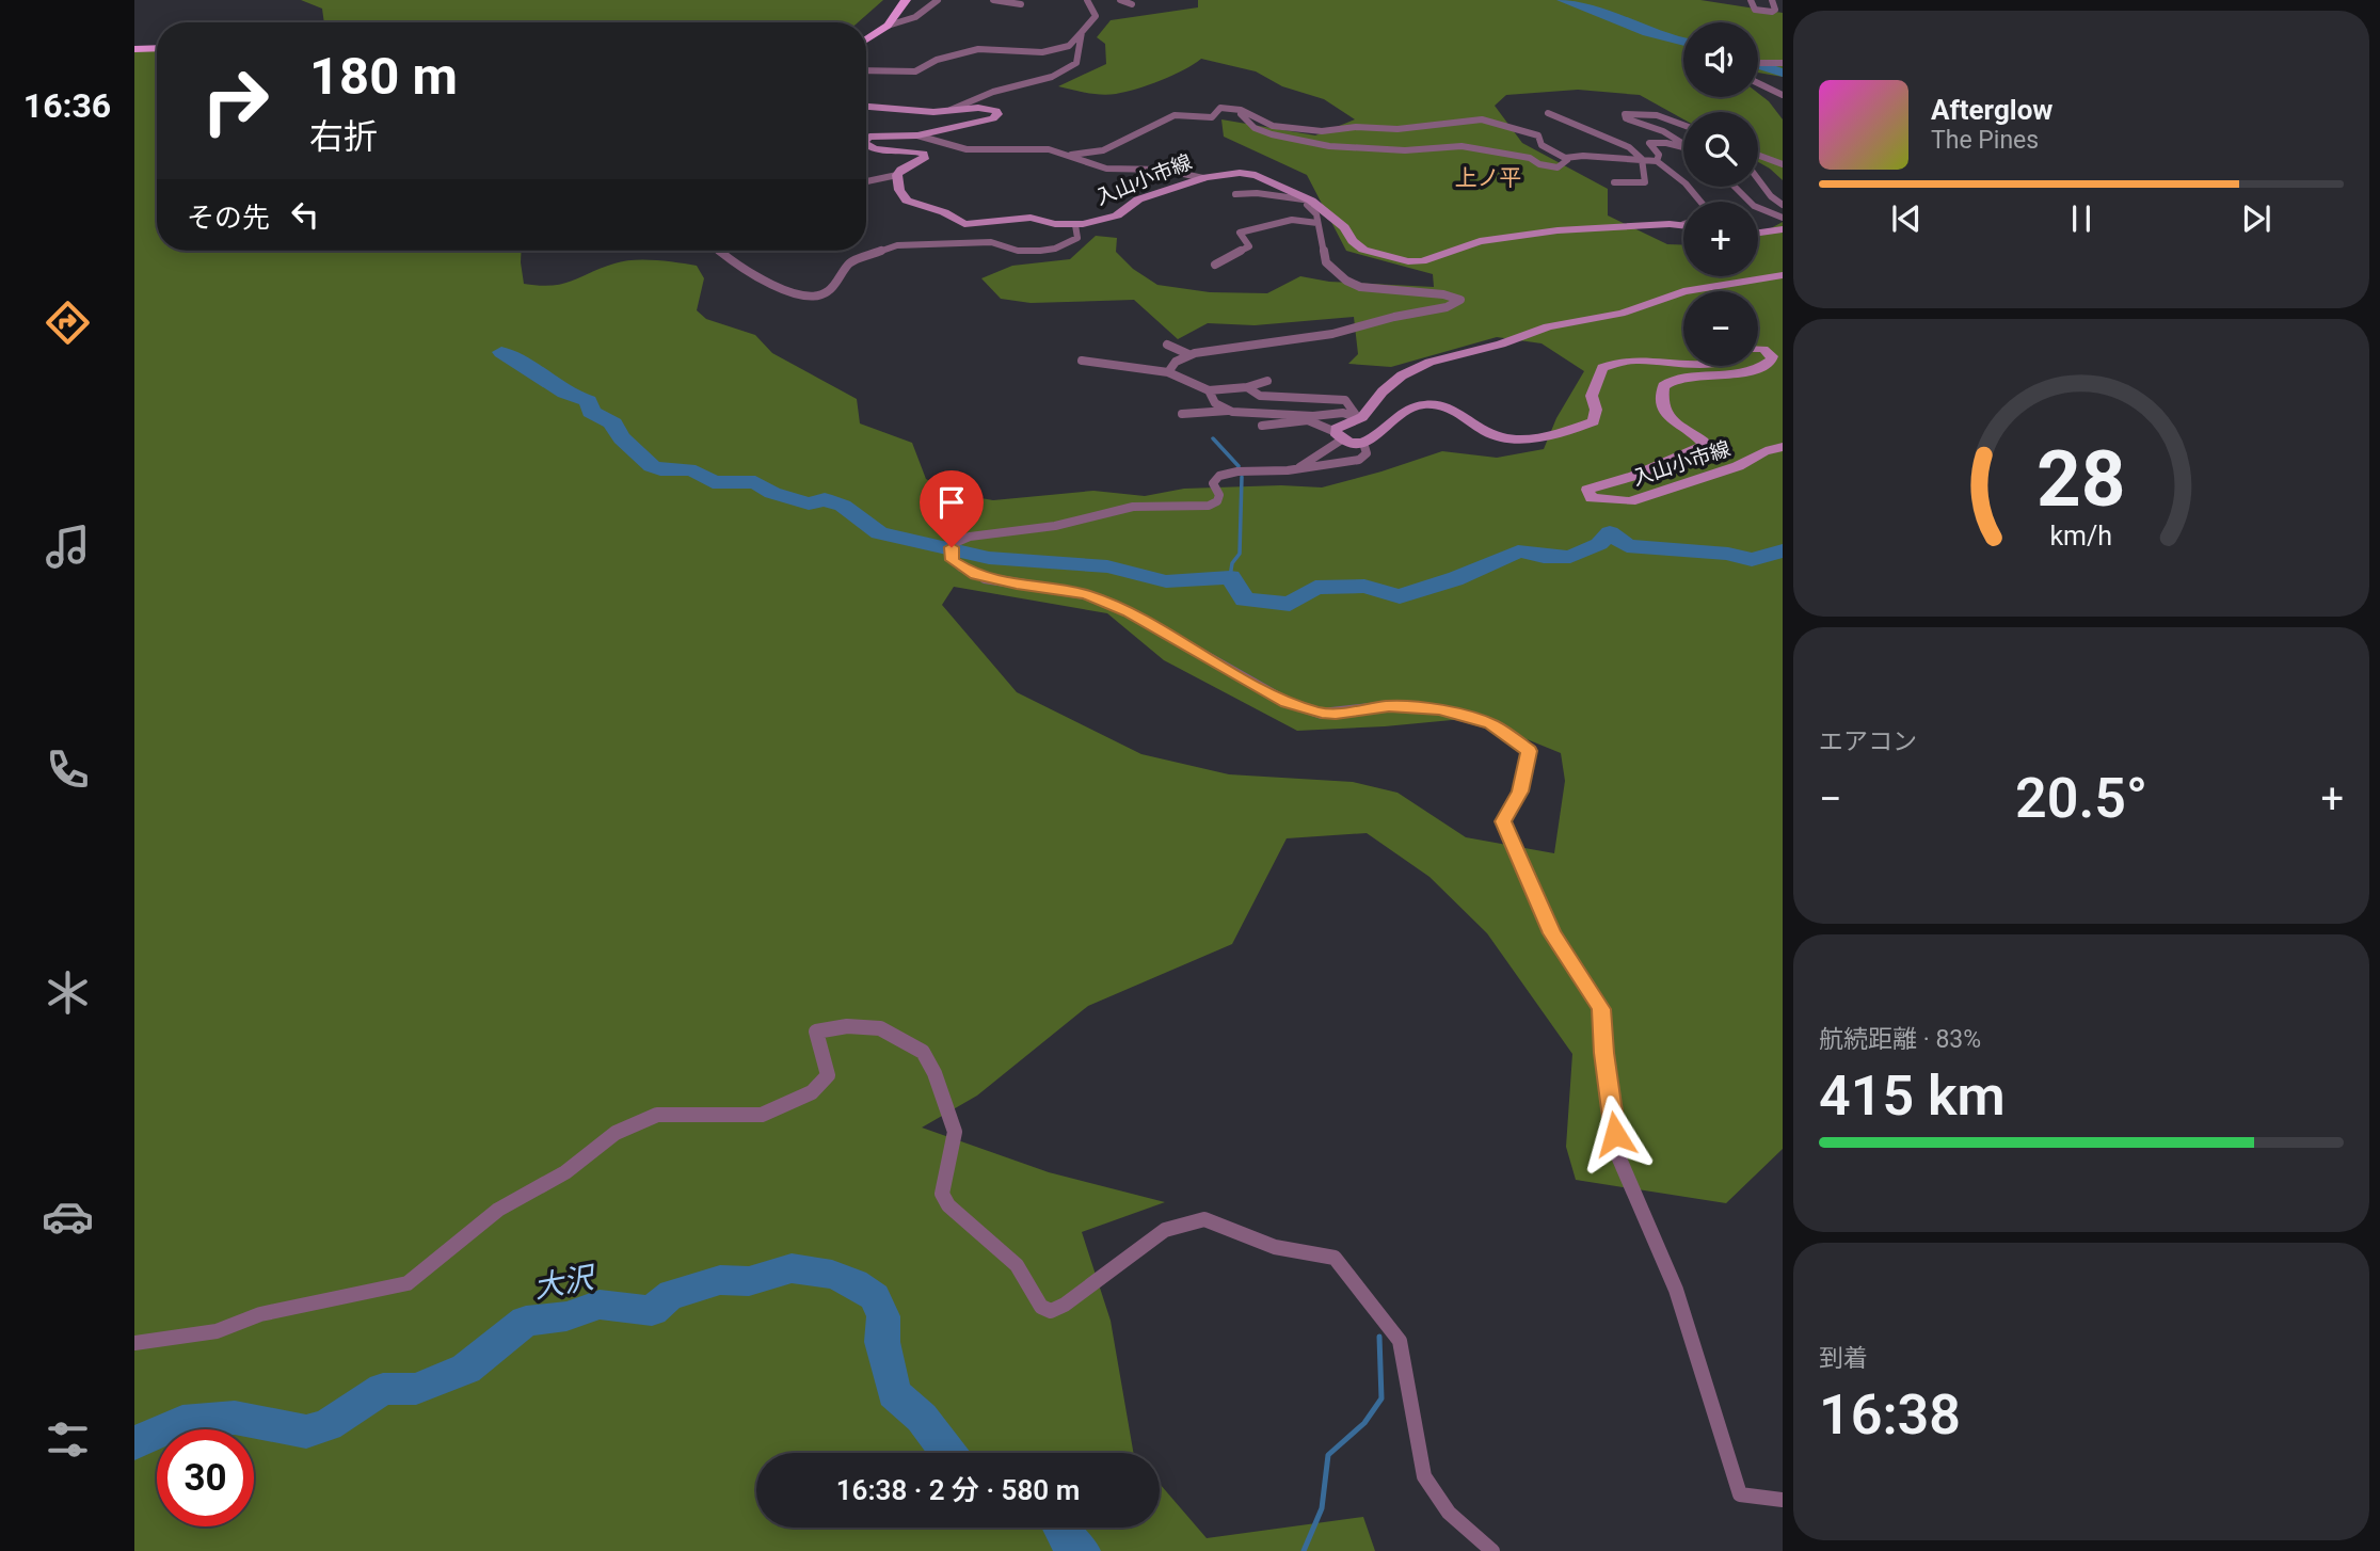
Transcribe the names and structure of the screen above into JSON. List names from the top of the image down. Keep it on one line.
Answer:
{"streets":{"main road":["入山小市線"]},"districts":["上ノ平"],"water":["大沢"],"page":{"tabs":"16:36","map_buttons":["+","−"],"turn":["180 m","右折"],"song":["Afterglow","The Pines"],"then":"その先","tile":["エアコン",["航続距離 · 83%","415 km"],["到着","16:38"]],"heat":["−","20.5°","+"],"limit":"30","trip":"16:38 · 2 分 · 580 m","gauge":["28","km/h"]}}
